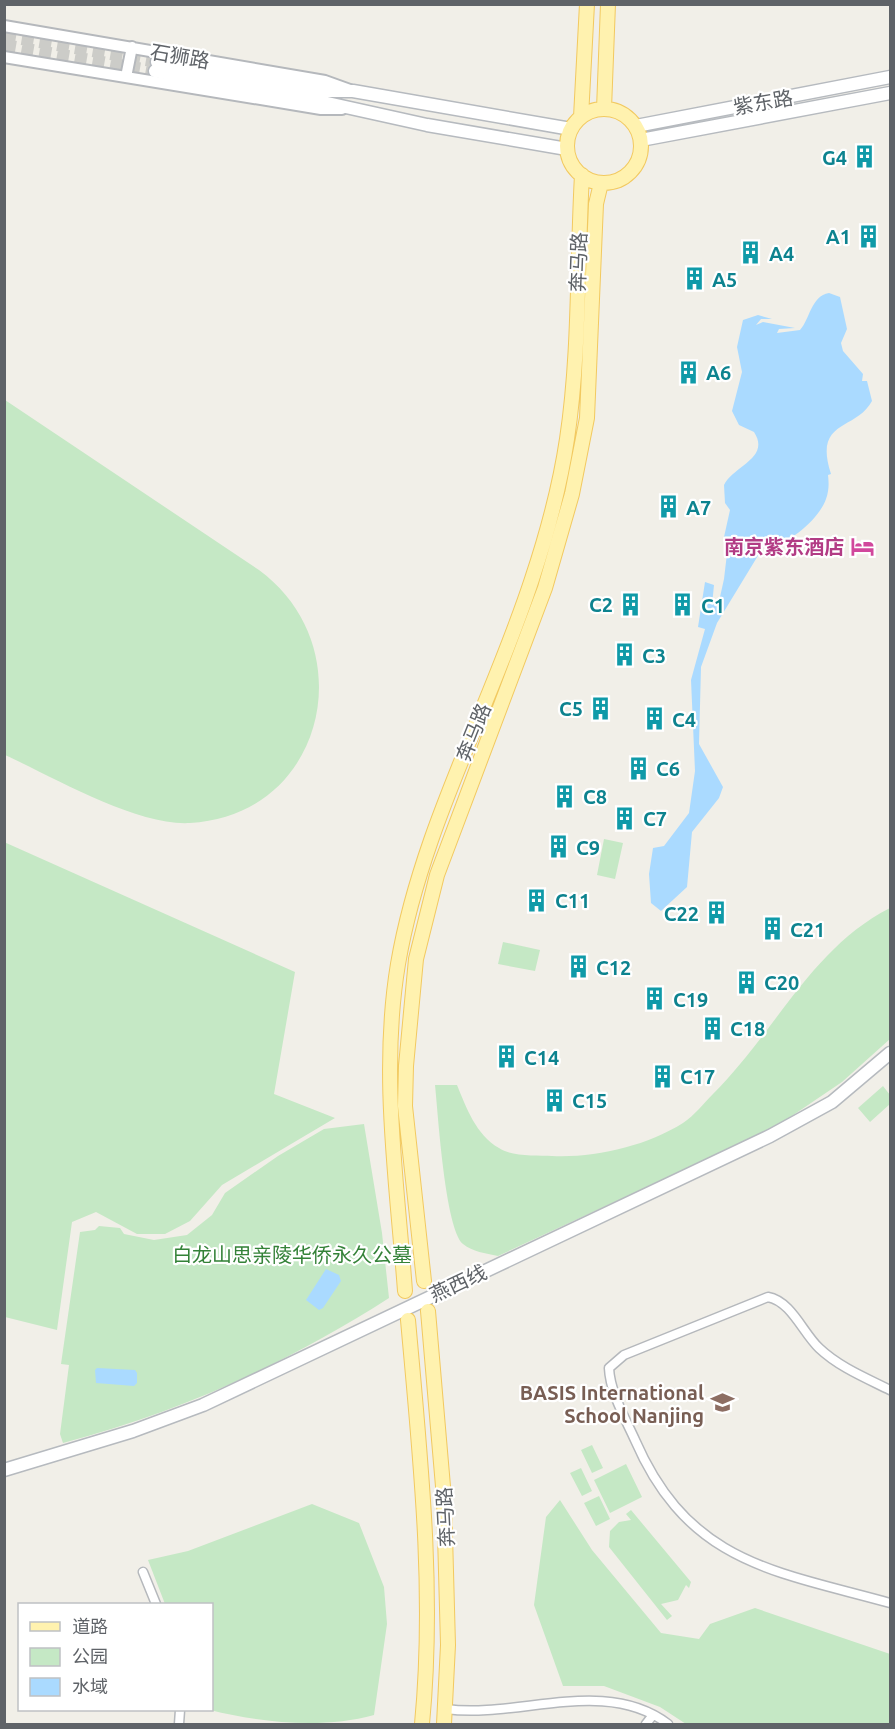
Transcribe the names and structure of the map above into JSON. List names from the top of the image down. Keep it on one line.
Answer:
{"streets":{"main road":["石狮路","紫东路","奔马路","燕西线"]},"crossings":[["石狮路","紫东路"],["石狮路","奔马路"],["紫东路","奔马路"]],"parks":["白龙山思亲陵华侨永久公墓"],"places":{"building":["G4","A1","A4","A5","A6","A7","C2","C1","C3","C5","C4","C6","C8","C7","C9","C11","C22","C21","C12","C20","C19","C18","C14","C17","C15"],"hotel":["南京紫东酒店"],"school or university":["BASIS International School Nanjing"]},"legend":["道路","公园","水域"]}
